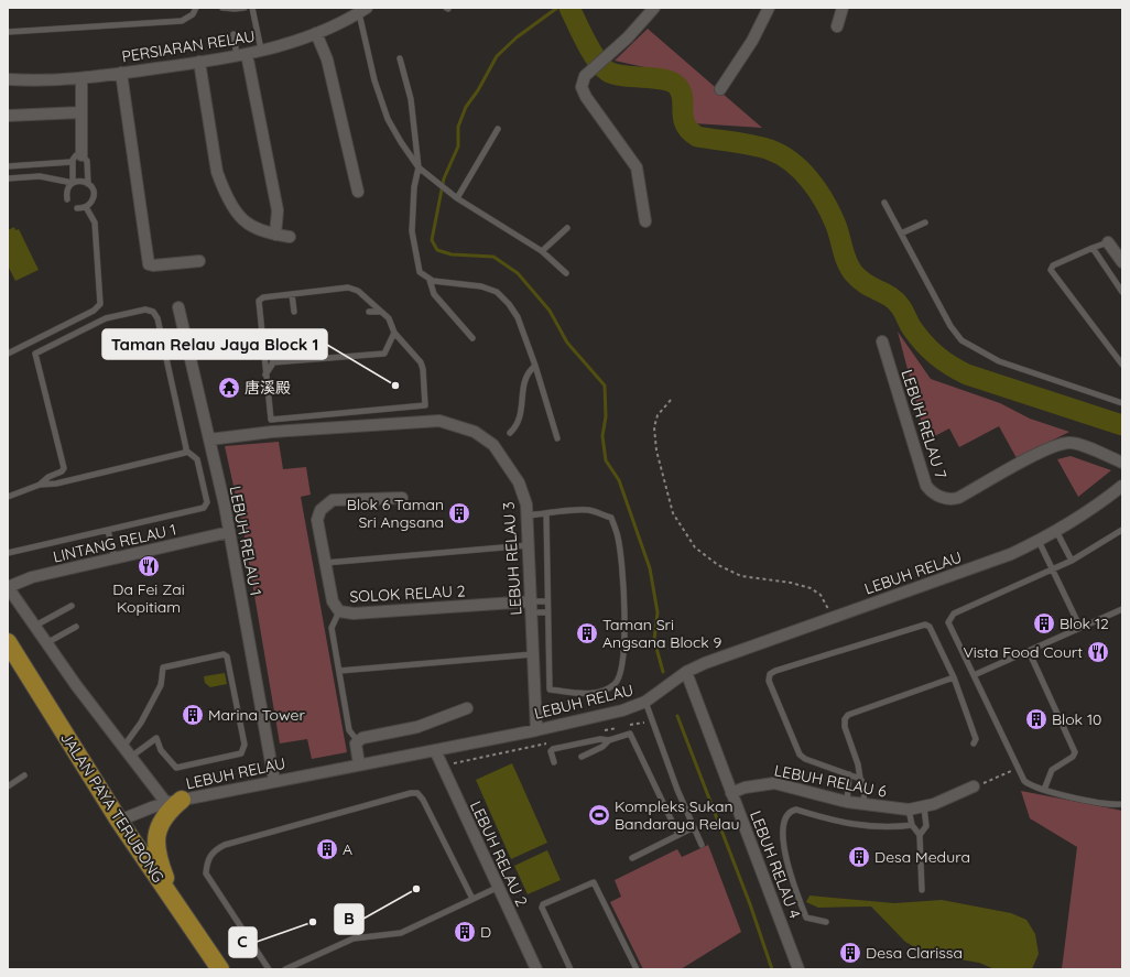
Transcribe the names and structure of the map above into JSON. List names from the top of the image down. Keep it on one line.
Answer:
{"streets":{"main road":["JALAN PAYA TERUBONG"],"street":["PERSIARAN RELAU","LEBUH RELAU 7","LEBUH RELAU 1","LINTANG RELAU 1","LEBUH RELAU 3","LEBUH RELAU","SOLOK RELAU 2","LEBUH RELAU 6","LEBUH RELAU 2","LEBUH RELAU 4"]},"crossings":[["LEBUH RELAU 1","LINTANG RELAU 1"],["LEBUH RELAU 1","LEBUH RELAU 3"],["LEBUH RELAU 1","LEBUH RELAU"],["LEBUH RELAU 3","LEBUH RELAU"],["LEBUH RELAU 3","SOLOK RELAU 2"],["LEBUH RELAU","JALAN PAYA TERUBONG"],["LEBUH RELAU","LEBUH RELAU 2"],["LEBUH RELAU","LEBUH RELAU 4"],["LEBUH RELAU 6","LEBUH RELAU 4"]],"places":{"other":["Taman Relau Jaya Block 1","B","C"],"temple":["唐溪殿"],"building":["Blok 6 Taman Sri Angsana","Blok 12","Taman Sri Angsana Block 9","Marina Tower","Blok 10","A","Desa Medura","D","Desa Clarissa"],"restaurant":["Da Fei Zai Kopitiam","Vista Food Court"],"sports":["Kompleks Sukan Bandaraya Relau"]}}
